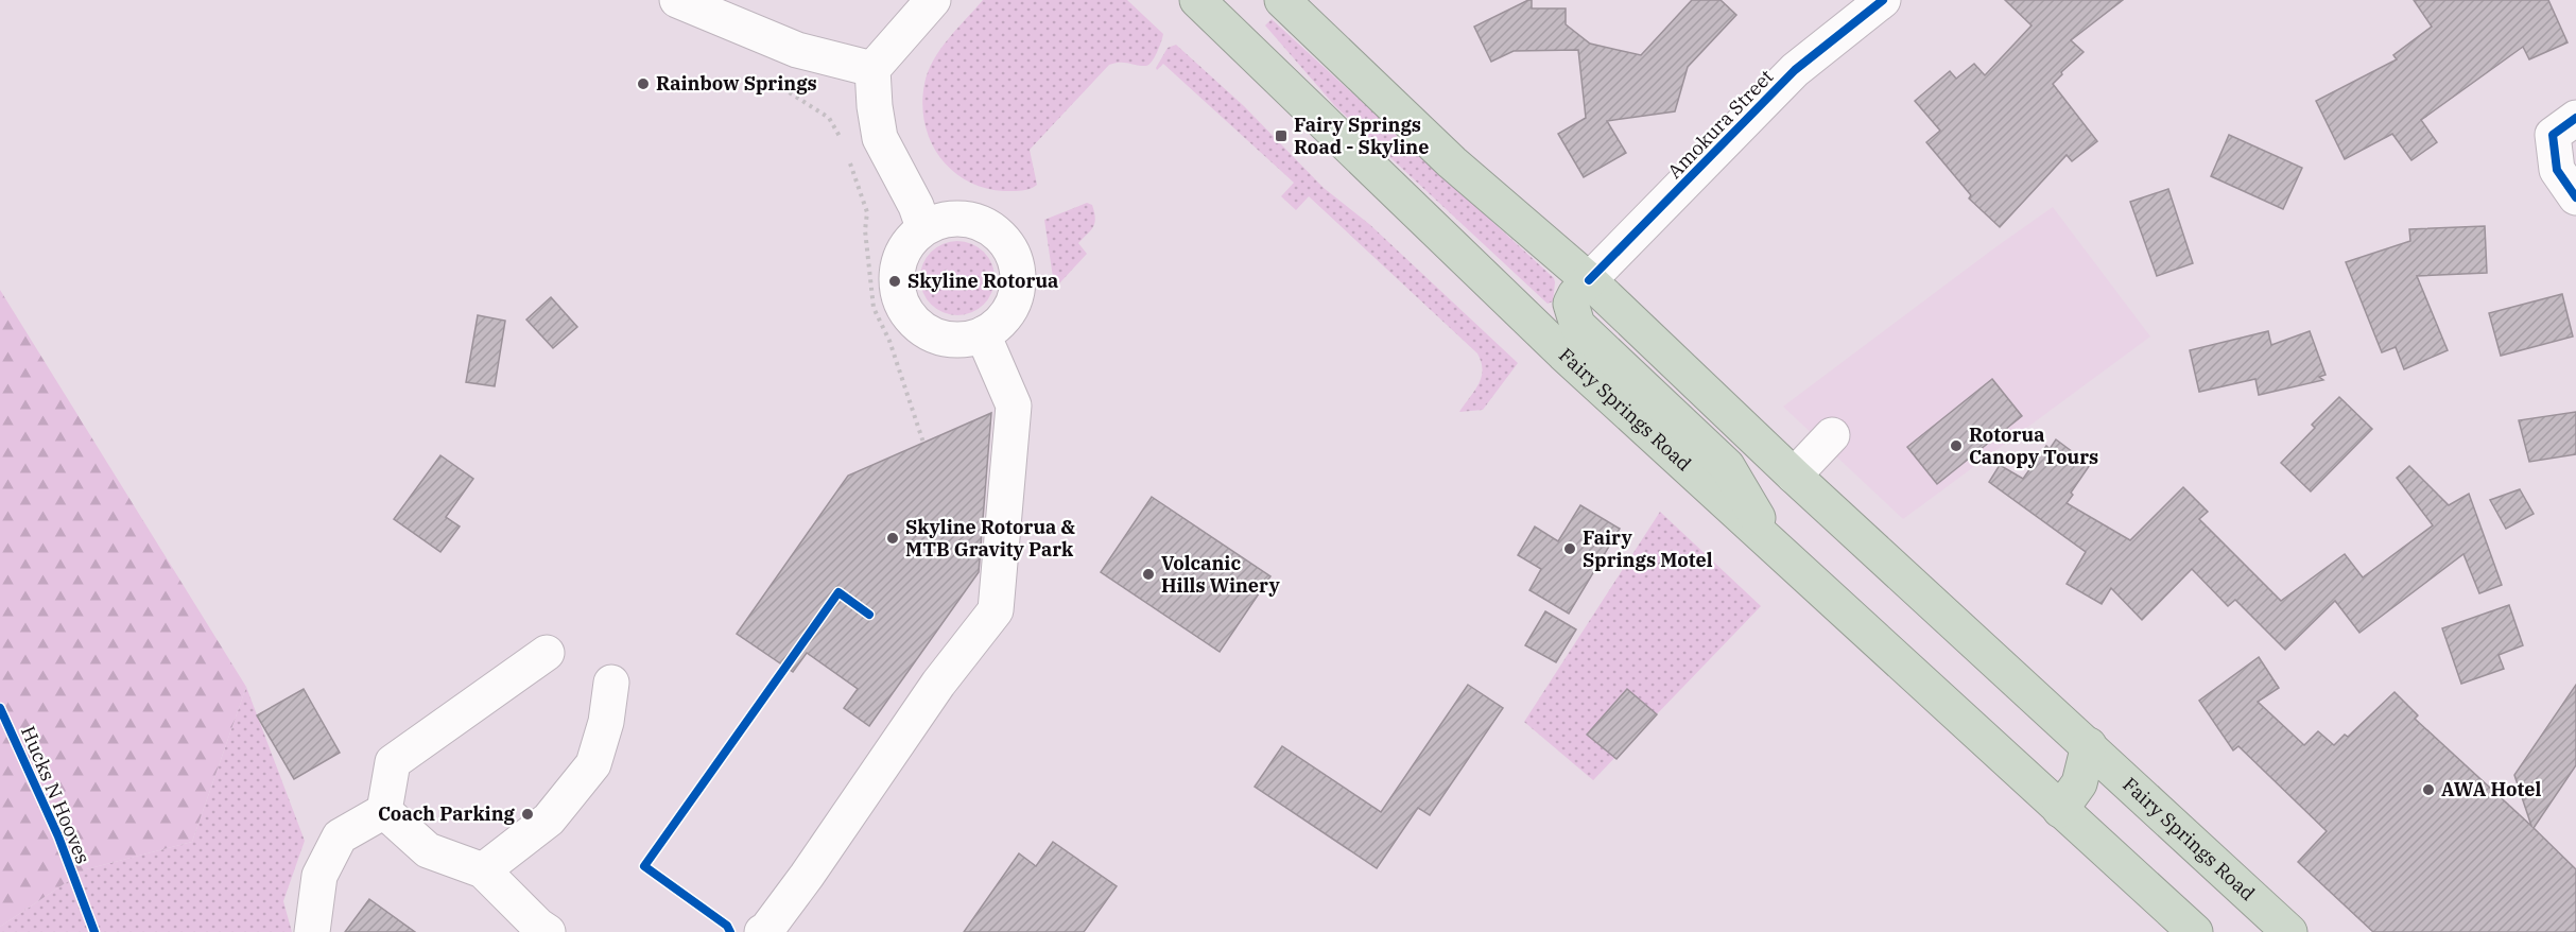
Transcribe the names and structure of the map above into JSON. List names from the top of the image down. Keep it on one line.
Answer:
{"streets":{"highway":["Fairy Springs Road"],"street":["Amokura Street"],"cycle path":["Hucks N Hooves"]},"crossings":[["Amokura Street","Fairy Springs Road"]],"places":{"other":["Rainbow Springs","Skyline Rotorua","Rotorua Canopy Tours","Skyline Rotorua & MTB Gravity Park","Fairy Springs Motel","Volcanic Hills Winery","AWA Hotel","Coach Parking"],"transit":["Fairy Springs Road - Skyline"]}}
